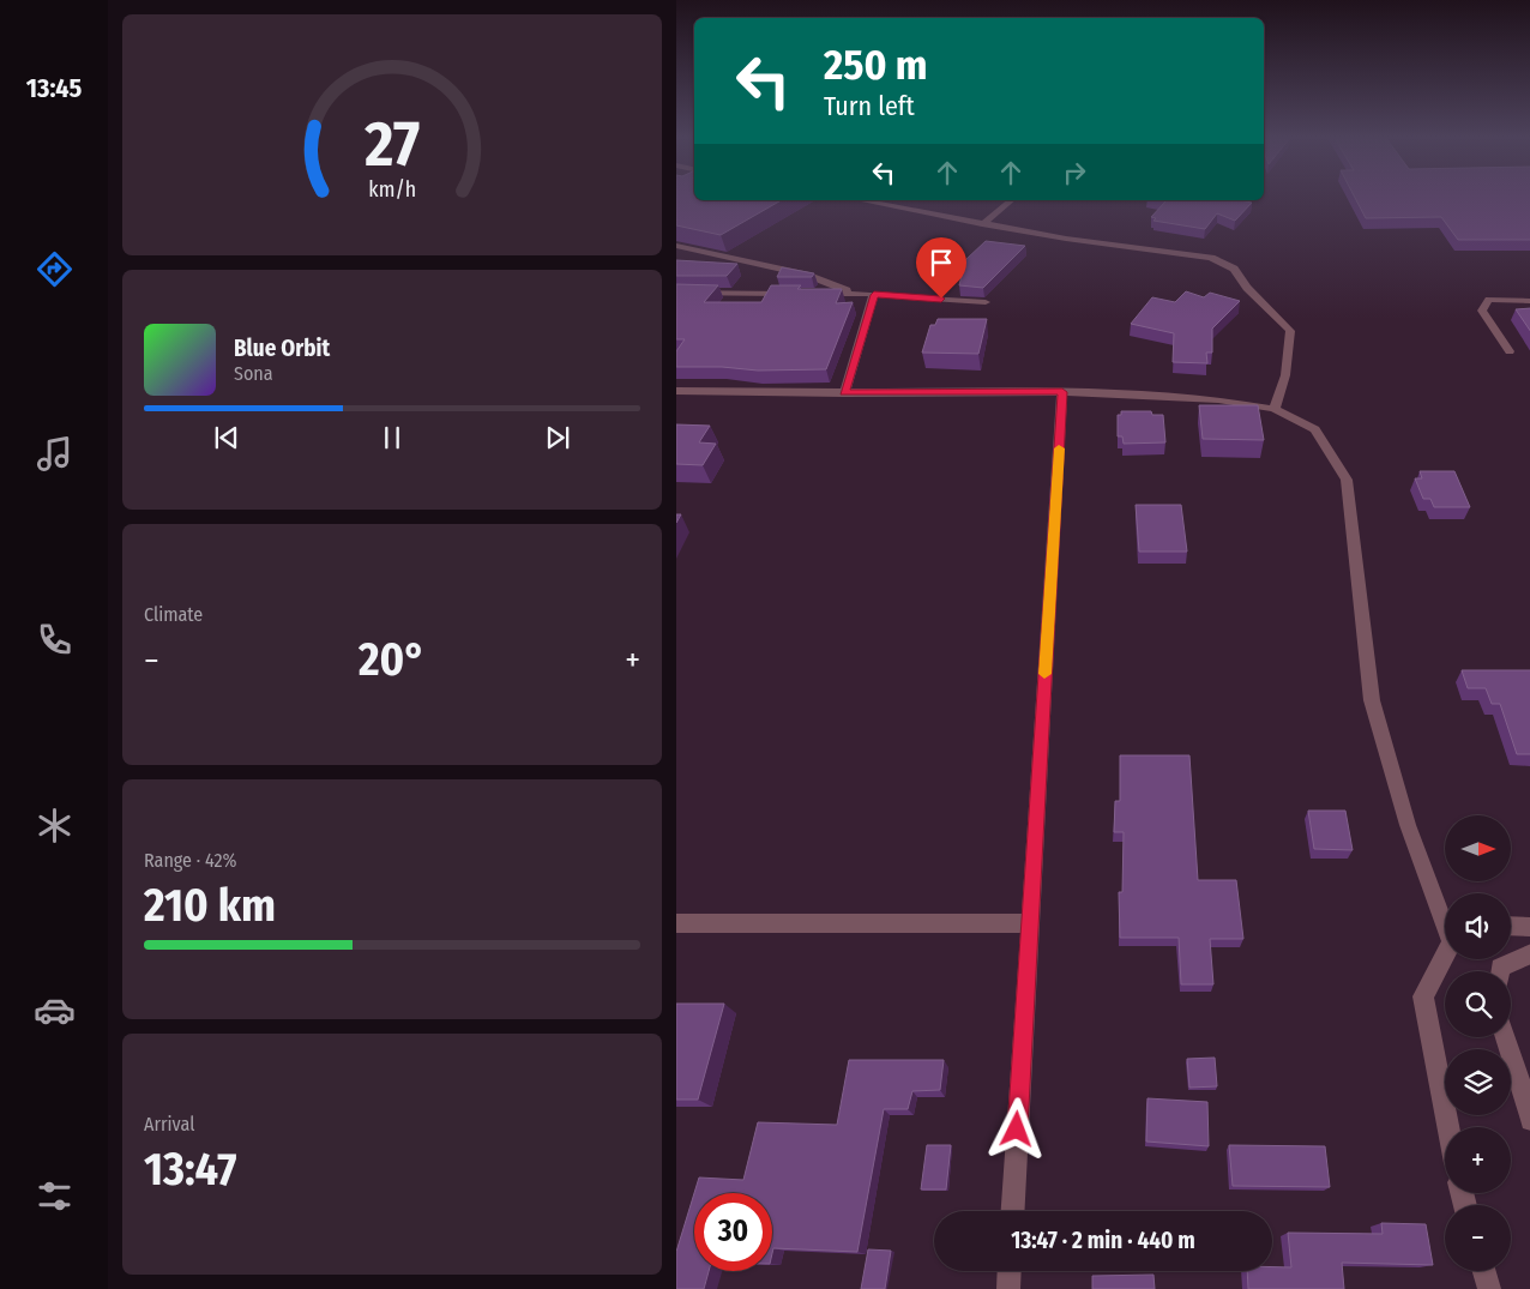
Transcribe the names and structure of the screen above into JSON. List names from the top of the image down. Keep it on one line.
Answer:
{"north":"right","page":{"tabs":"13:45","turn":["250 m","Turn left"],"song":["Blue Orbit","Sona"],"tile":["Climate",["Range · 42%","210 km"],["Arrival","13:47"]],"heat":["−","20°","+"],"map_buttons":["+","−"],"limit":"30","trip":"13:47 · 2 min · 440 m","gauge":["27","km/h"]}}
